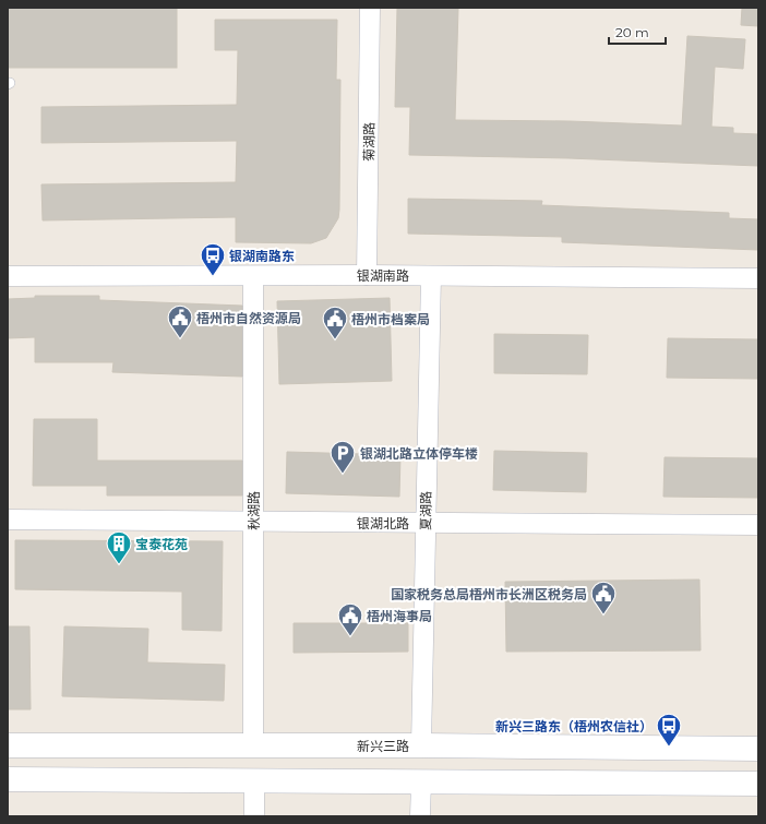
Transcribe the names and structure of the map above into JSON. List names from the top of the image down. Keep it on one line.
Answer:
{"streets":{"main road":["新兴三路"],"street":["菊湖路","银湖南路","秋湖路","夏湖路","银湖北路"]},"crossings":[["菊湖路","银湖南路"],["银湖南路","秋湖路"],["银湖南路","夏湖路"],["秋湖路","银湖北路"],["秋湖路","新兴三路"],["夏湖路","银湖北路"],["夏湖路","新兴三路"]],"places":{"bus stop":["银湖南路东","新兴三路东（梧州农信社）"],"public building":["梧州市自然资源局","梧州市档案局","国家税务总局梧州市长洲区税务局","梧州海事局"],"parking":["银湖北路立体停车楼"],"building":["宝泰花苑"]},"scale_bar":"20 m"}
